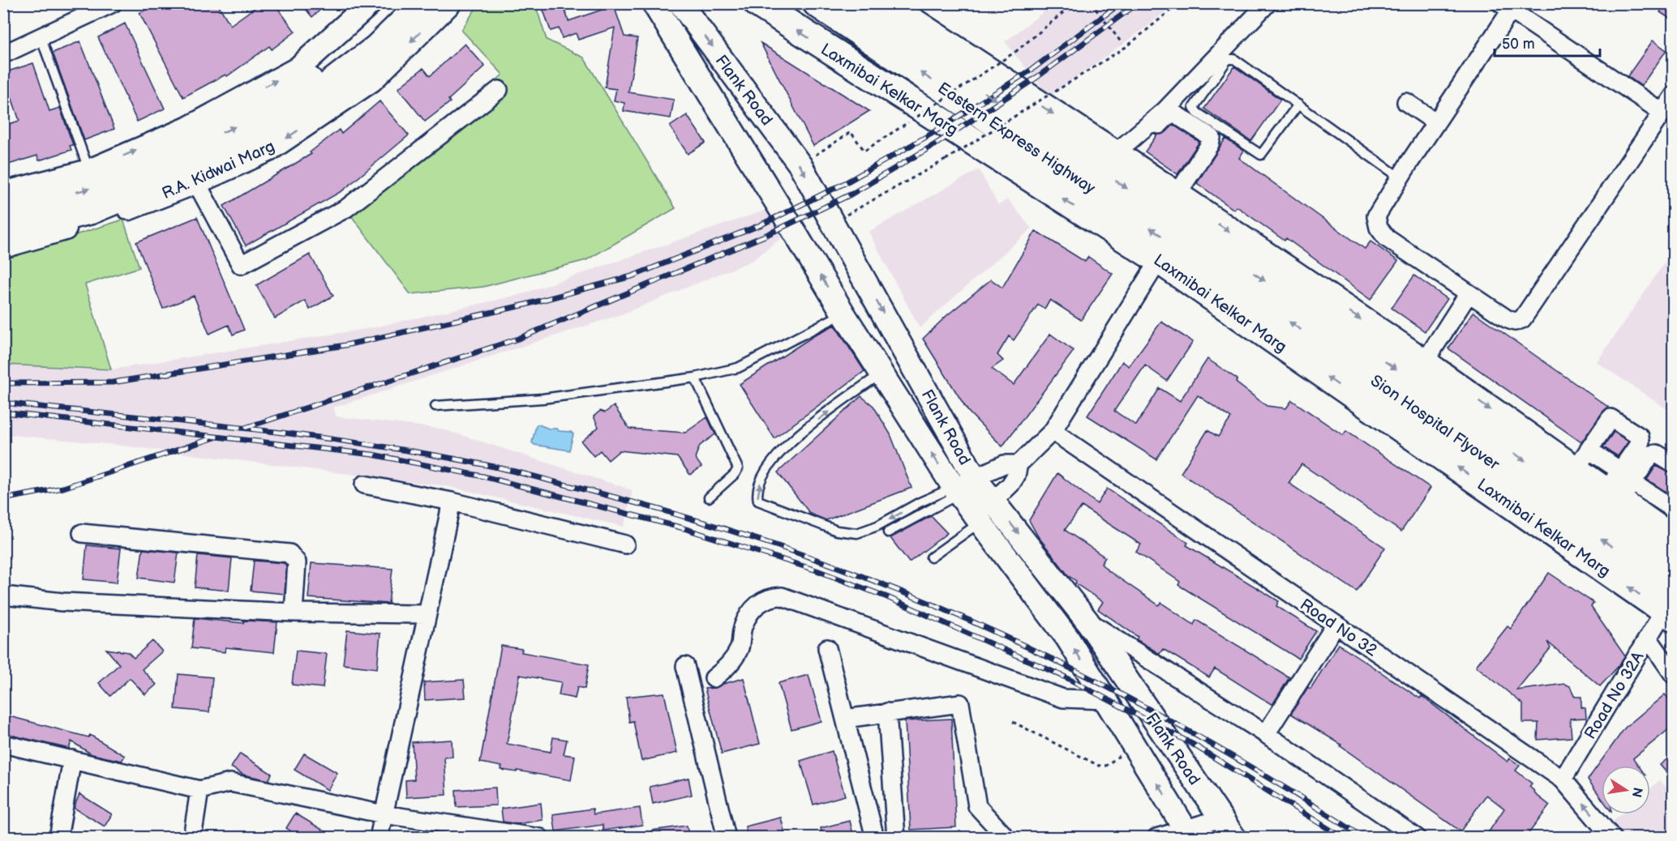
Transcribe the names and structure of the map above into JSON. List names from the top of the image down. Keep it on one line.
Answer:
{"streets":{"main road":["Laxmibai Kelkar Marg","Eastern Express Highway","Sion Hospital Flyover"],"street":["Flank Road","R.A. Kidwai Marg","Road No 32","Road No 32A"]},"crossings":[["Laxmibai Kelkar Marg","Sion Hospital Flyover"],["Laxmibai Kelkar Marg","Road No 32A"],["Eastern Express Highway","Sion Hospital Flyover"],["Sion Hospital Flyover","Road No 32A"],["Road No 32","Road No 32A"]],"scale_bar":"50 m","north":"right"}
